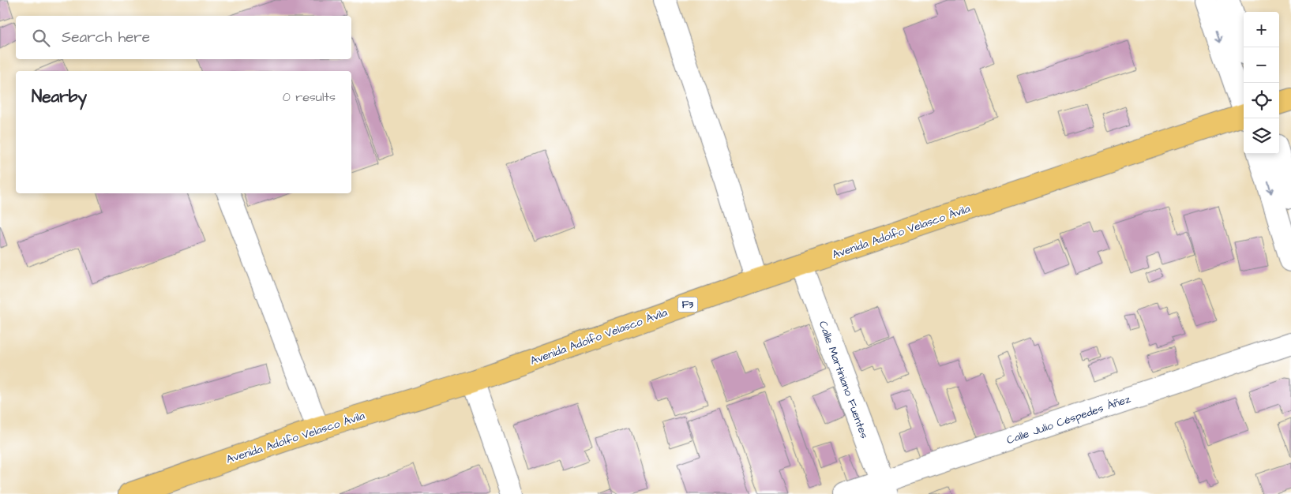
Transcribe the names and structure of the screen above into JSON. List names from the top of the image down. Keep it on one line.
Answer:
{"streets":{"highway":["Avenida Adolfo Velasco Ávila","F3"],"street":["Calle Martiniano Fuentes","Calle Julio Céspedes Áñez"]},"crossings":[["Avenida Adolfo Velasco Ávila","Calle Martiniano Fuentes"],["Calle Martiniano Fuentes","Calle Julio Céspedes Áñez"]],"page":{"map_buttons":["+","−"],"search":"Search here","heading":["Nearby","0 results"]}}
